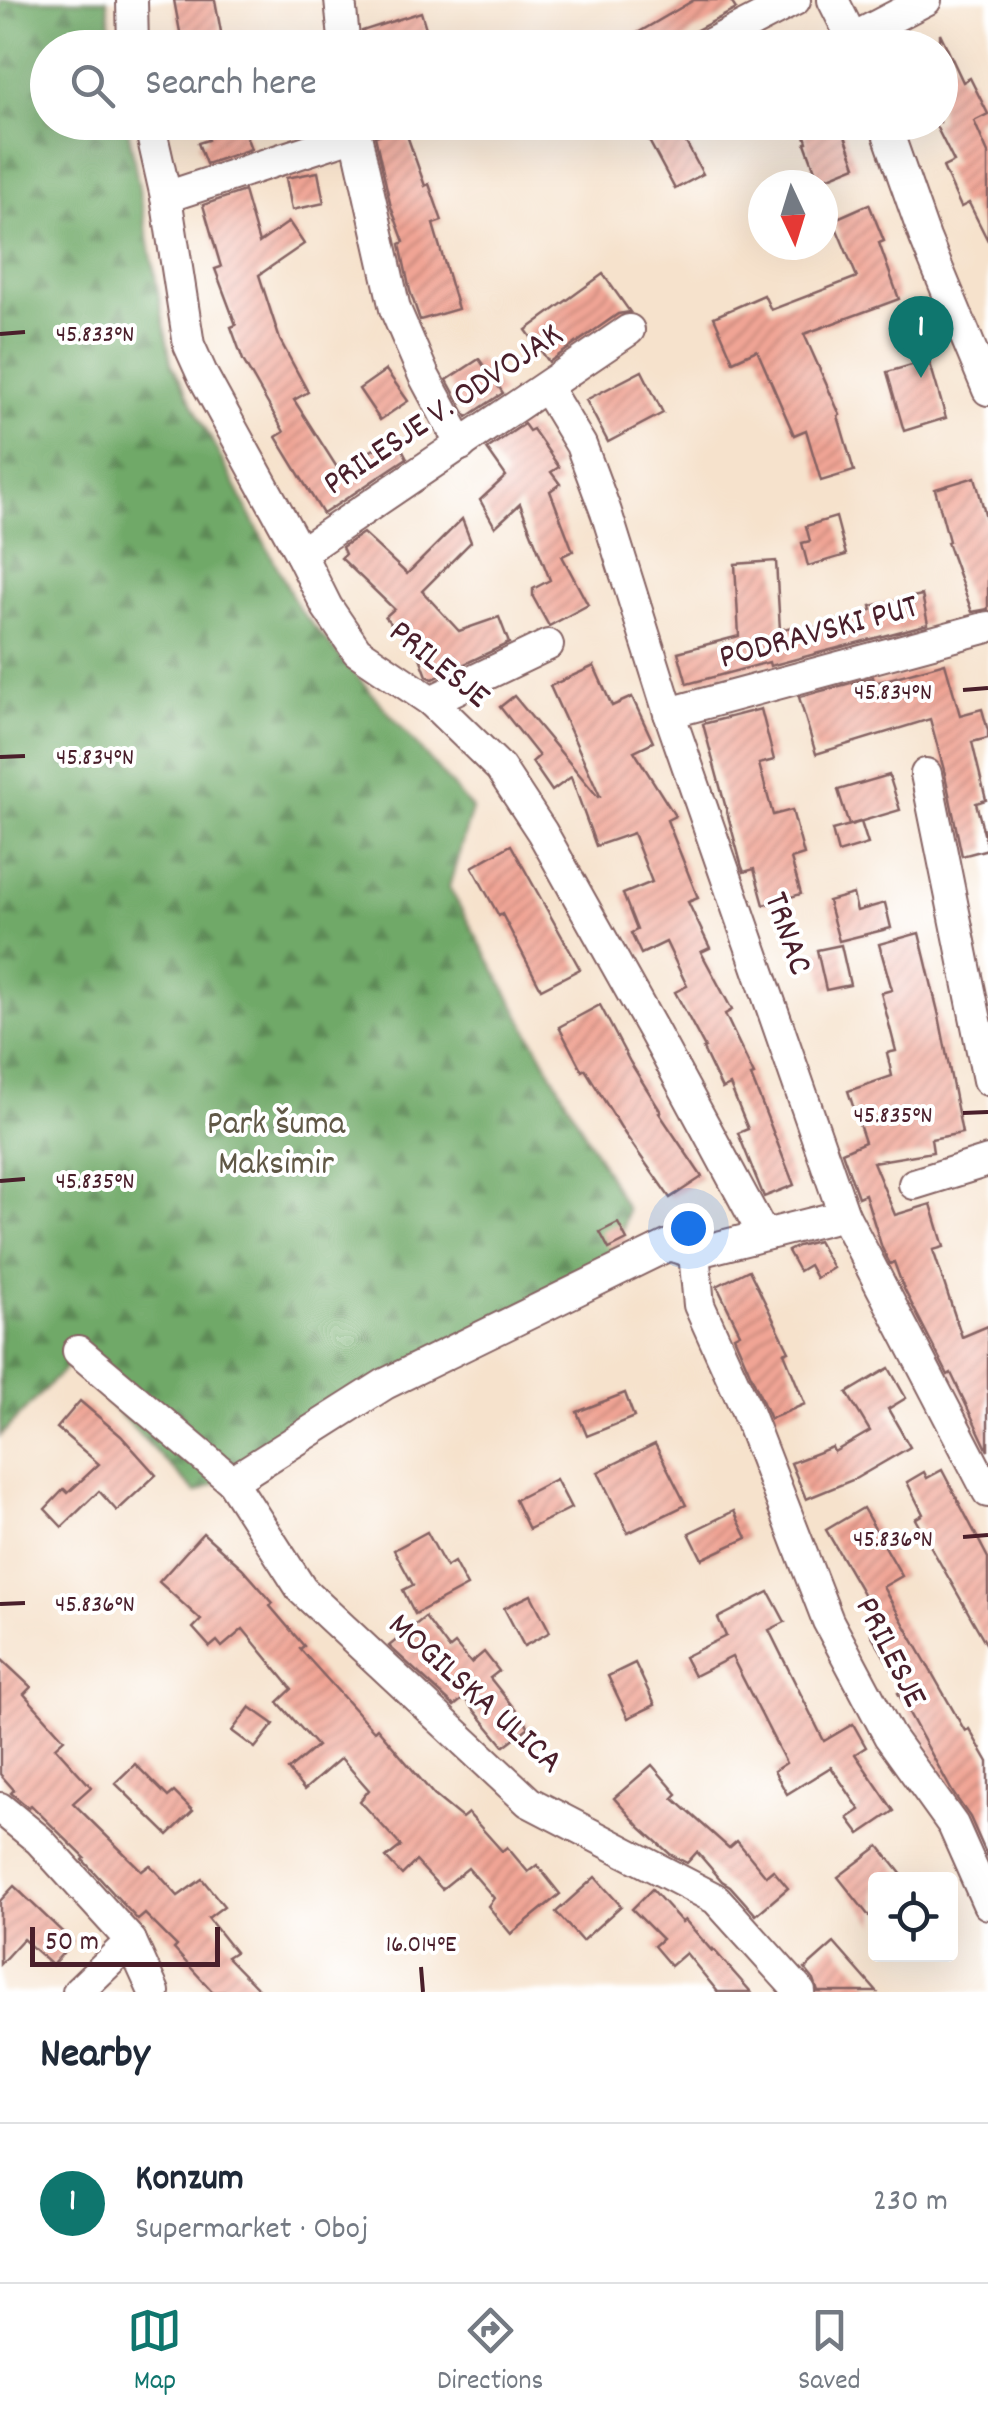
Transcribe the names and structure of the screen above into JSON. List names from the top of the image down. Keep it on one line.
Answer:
{"streets":{"street":["PRILESJE V. ODVOJAK","PODRAVSKI PUT","PRILESJE","TRNAC","MOGILSKA ULICA"]},"crossings":[["PRILESJE V. ODVOJAK","PRILESJE"],["PRILESJE V. ODVOJAK","TRNAC"],["PODRAVSKI PUT","TRNAC"]],"parks":["Park šuma Maksimir"],"scale_bar":"50 m","north":"bottom","page":{"search":"Search here","pins":"1","scale":"50 m","heading":"Nearby","list":[{"mark":"1","name":"Konzum","note":"Supermarket · Oboj","value":"230 m"}],"nav":["Map","Directions","Saved"]},"coordinates":["45.833°N","45.834°N","45.835°N","45.836°N","16.014°E"]}
